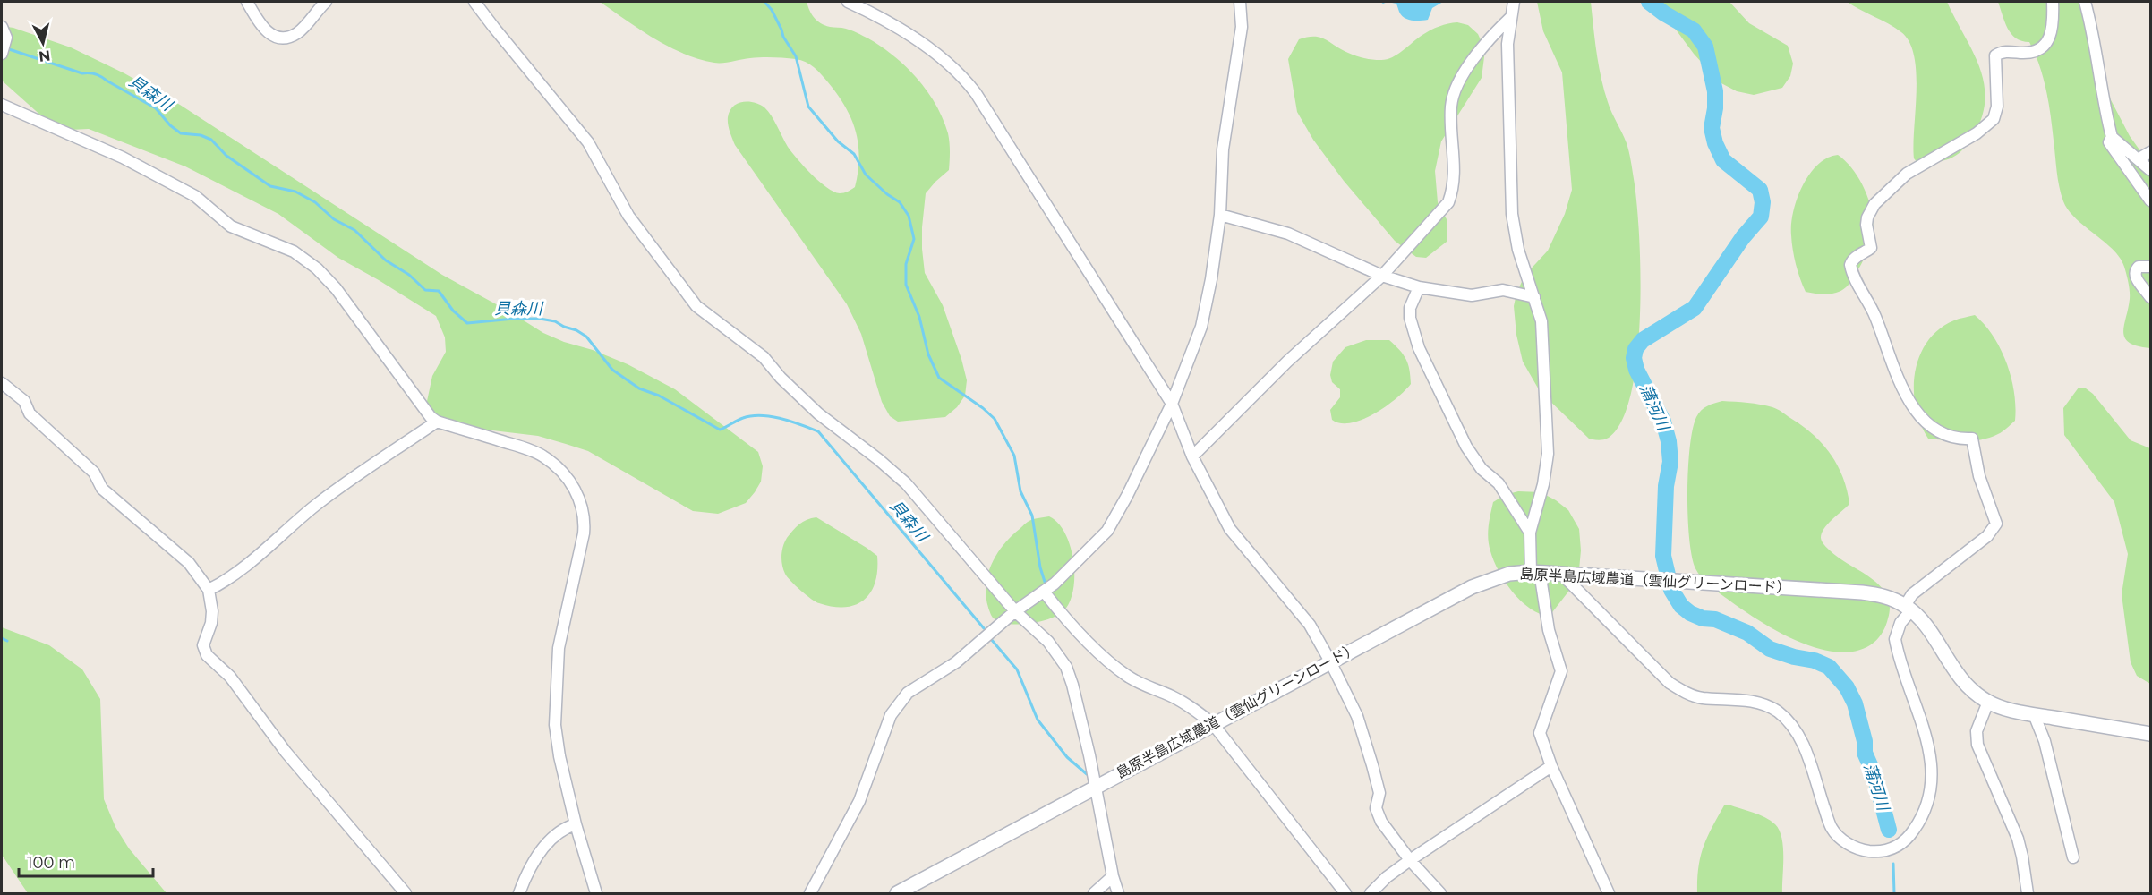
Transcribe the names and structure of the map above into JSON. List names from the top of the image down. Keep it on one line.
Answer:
{"streets":{"street":["島原半島広域農道（雲仙グリーンロード）"]},"water":["貝森川","蒲河川"],"scale_bar":"100 m","north":"bottom"}
